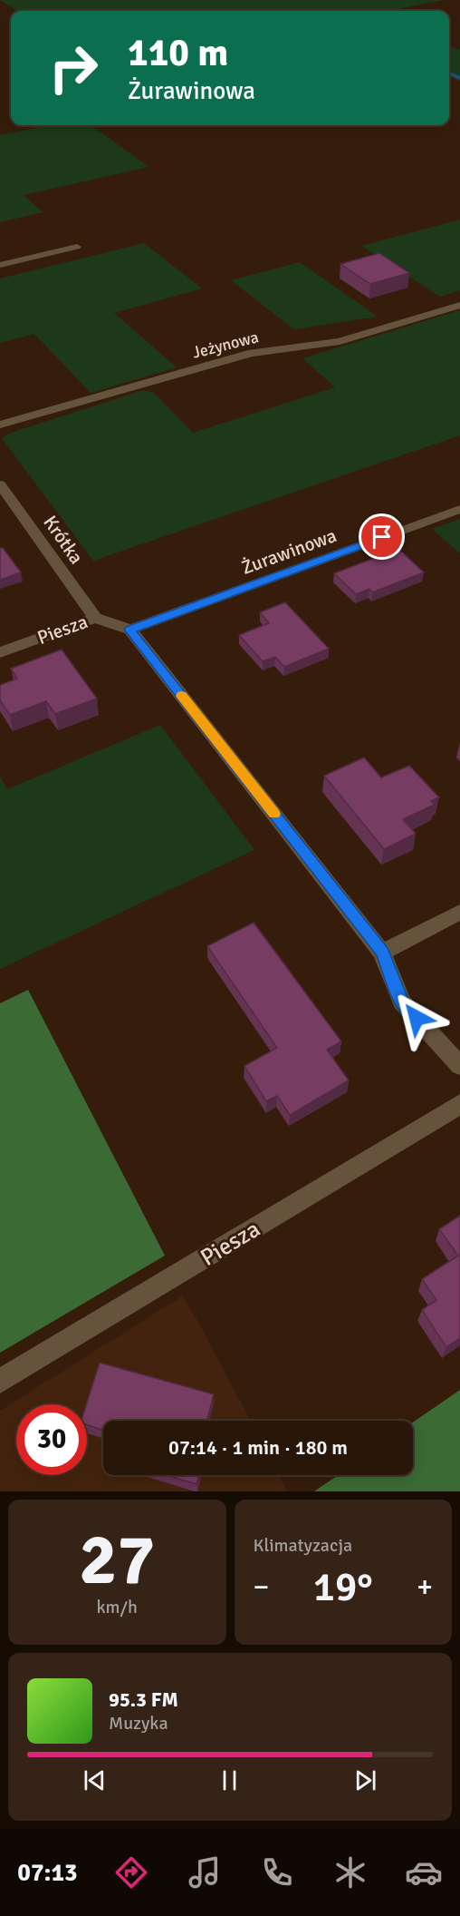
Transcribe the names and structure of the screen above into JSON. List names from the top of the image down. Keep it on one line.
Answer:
{"streets":{"street":["Jeżynowa","Krótka","Żurawinowa","Piesza"]},"crossings":[["Krótka","Piesza"],["Żurawinowa","Piesza"]],"page":{"turn":["110 m","Żurawinowa"],"limit":"30","trip":"07:14 · 1 min · 180 m","tile":[["27","km/h"],"Klimatyzacja"],"heat":["−","19°","+"],"song":["95.3 FM","Muzyka"],"tabs":"07:13"}}
